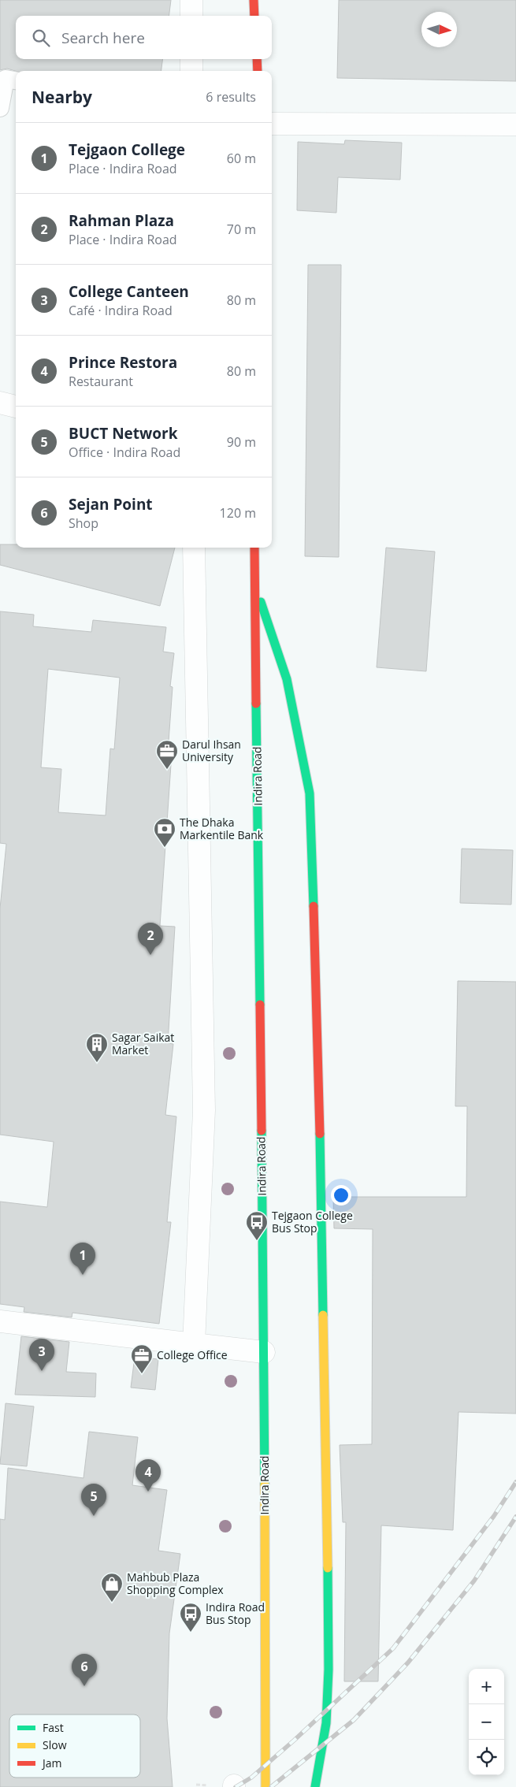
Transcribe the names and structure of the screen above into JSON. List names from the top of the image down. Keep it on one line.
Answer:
{"streets":{"highway":["Indira Road"]},"places":{"office":["Darul Ihsan University","College Office"],"bank":["The Dhaka Markentile Bank"],"building":["Sagar Saikat Market"],"bus stop":["Tejgaon College Bus Stop","Indira Road Bus Stop"],"shop":["Mahbub Plaza Shopping Complex"]},"legend":["Fast","Slow","Jam"],"north":"right","page":{"search":"Search here","heading":["Nearby","6 results"],"list":[{"mark":"1","name":"Tejgaon College","note":"Place · Indira Road","value":"60 m"},{"mark":"2","name":"Rahman Plaza","note":"Place · Indira Road","value":"70 m"},{"mark":"3","name":"College Canteen","note":"Café · Indira Road","value":"80 m"},{"mark":"4","name":"Prince Restora","note":"Restaurant","value":"80 m"},{"mark":"5","name":"BUCT Network","note":"Office · Indira Road","value":"90 m"},{"mark":"6","name":"Sejan Point","note":"Shop","value":"120 m"}],"pins":["2","1","3","4","5","6"],"map_buttons":["+","−"]}}
